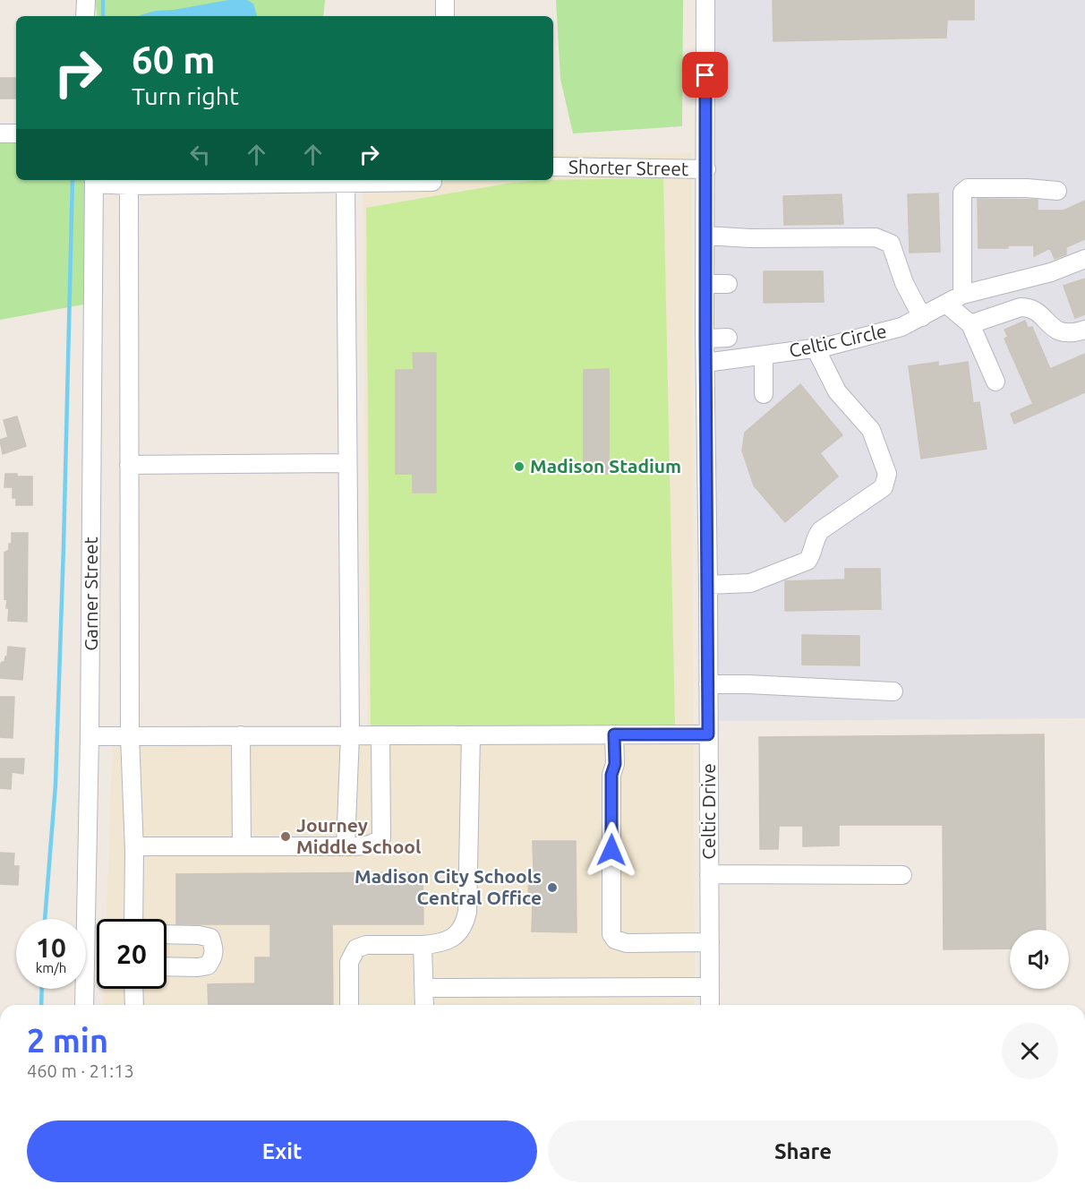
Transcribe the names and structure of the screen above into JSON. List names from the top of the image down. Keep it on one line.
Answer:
{"streets":{"street":["Shorter Street","Celtic Circle","Garner Street","Celtic Drive"]},"crossings":[["Shorter Street","Celtic Drive"],["Celtic Circle","Celtic Drive"]],"places":["Madison Stadium","Journey Middle School","Madison City Schools Central Office"],"page":{"turn":["60 m","Turn right"],"speed":"10 km/h","limit":"20","heading":["2 min","460 m · 21:13"],"buttons":["Exit","Share"]}}
